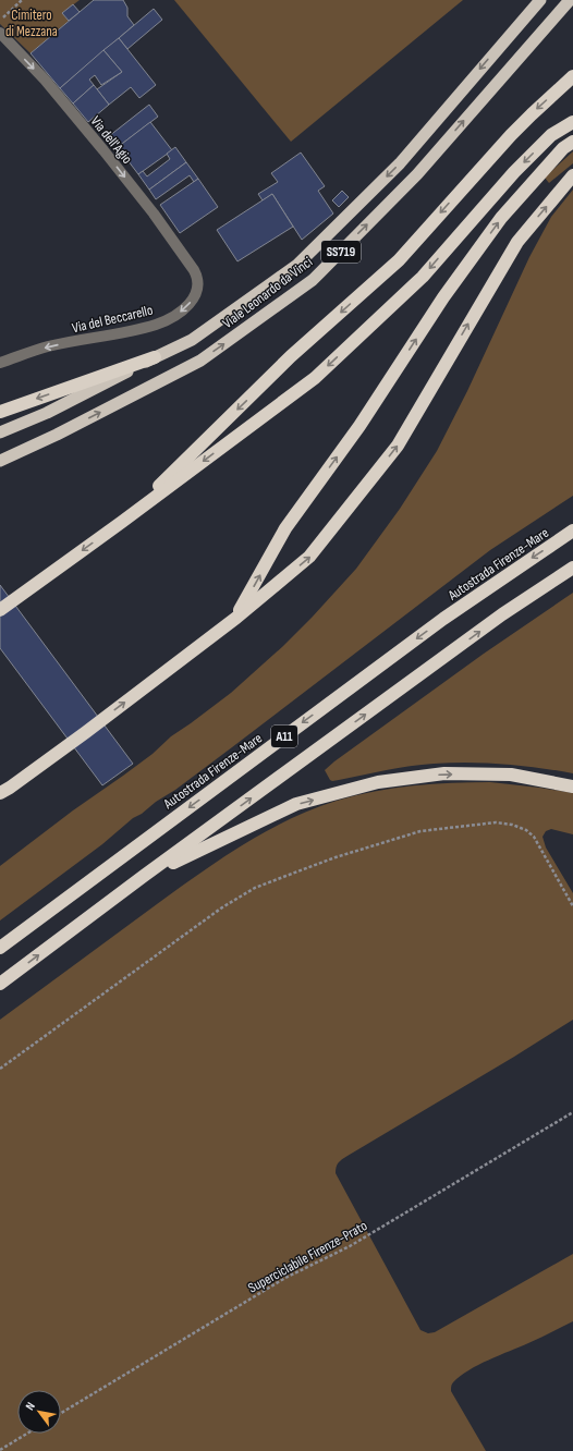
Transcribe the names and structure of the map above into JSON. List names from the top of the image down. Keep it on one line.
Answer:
{"streets":{"highway":["SS719","Viale Leonardo da Vinci","Autostrada Firenze-Mare","A11"],"street":["Via dell'Agio","Via del Beccarello"],"path":["Superciclabile Firenze-Prato"]},"crossings":[["Via dell'Agio","Via del Beccarello"]],"one_way":["Via dell'Agio","Via del Beccarello"],"parks":["Cimitero di Mezzana"],"north":"top left"}
